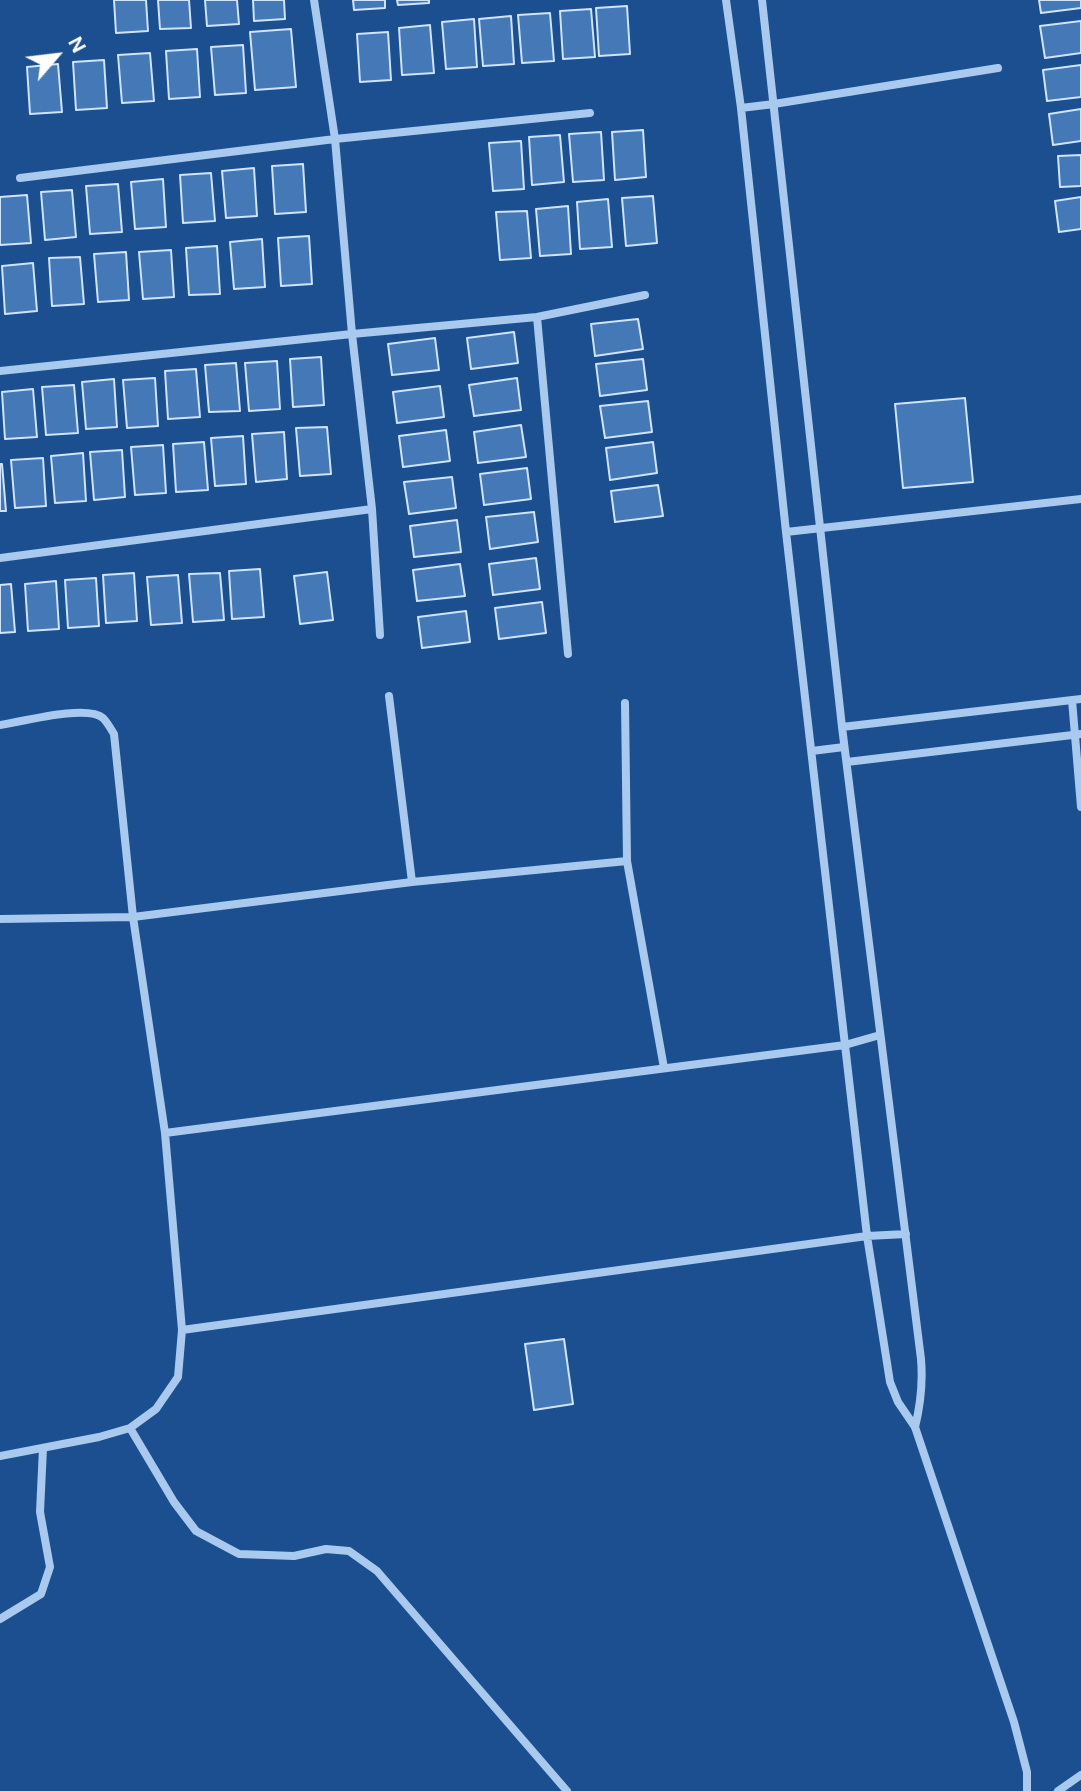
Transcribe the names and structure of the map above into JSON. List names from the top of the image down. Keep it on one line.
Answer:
{"north":"top right"}
